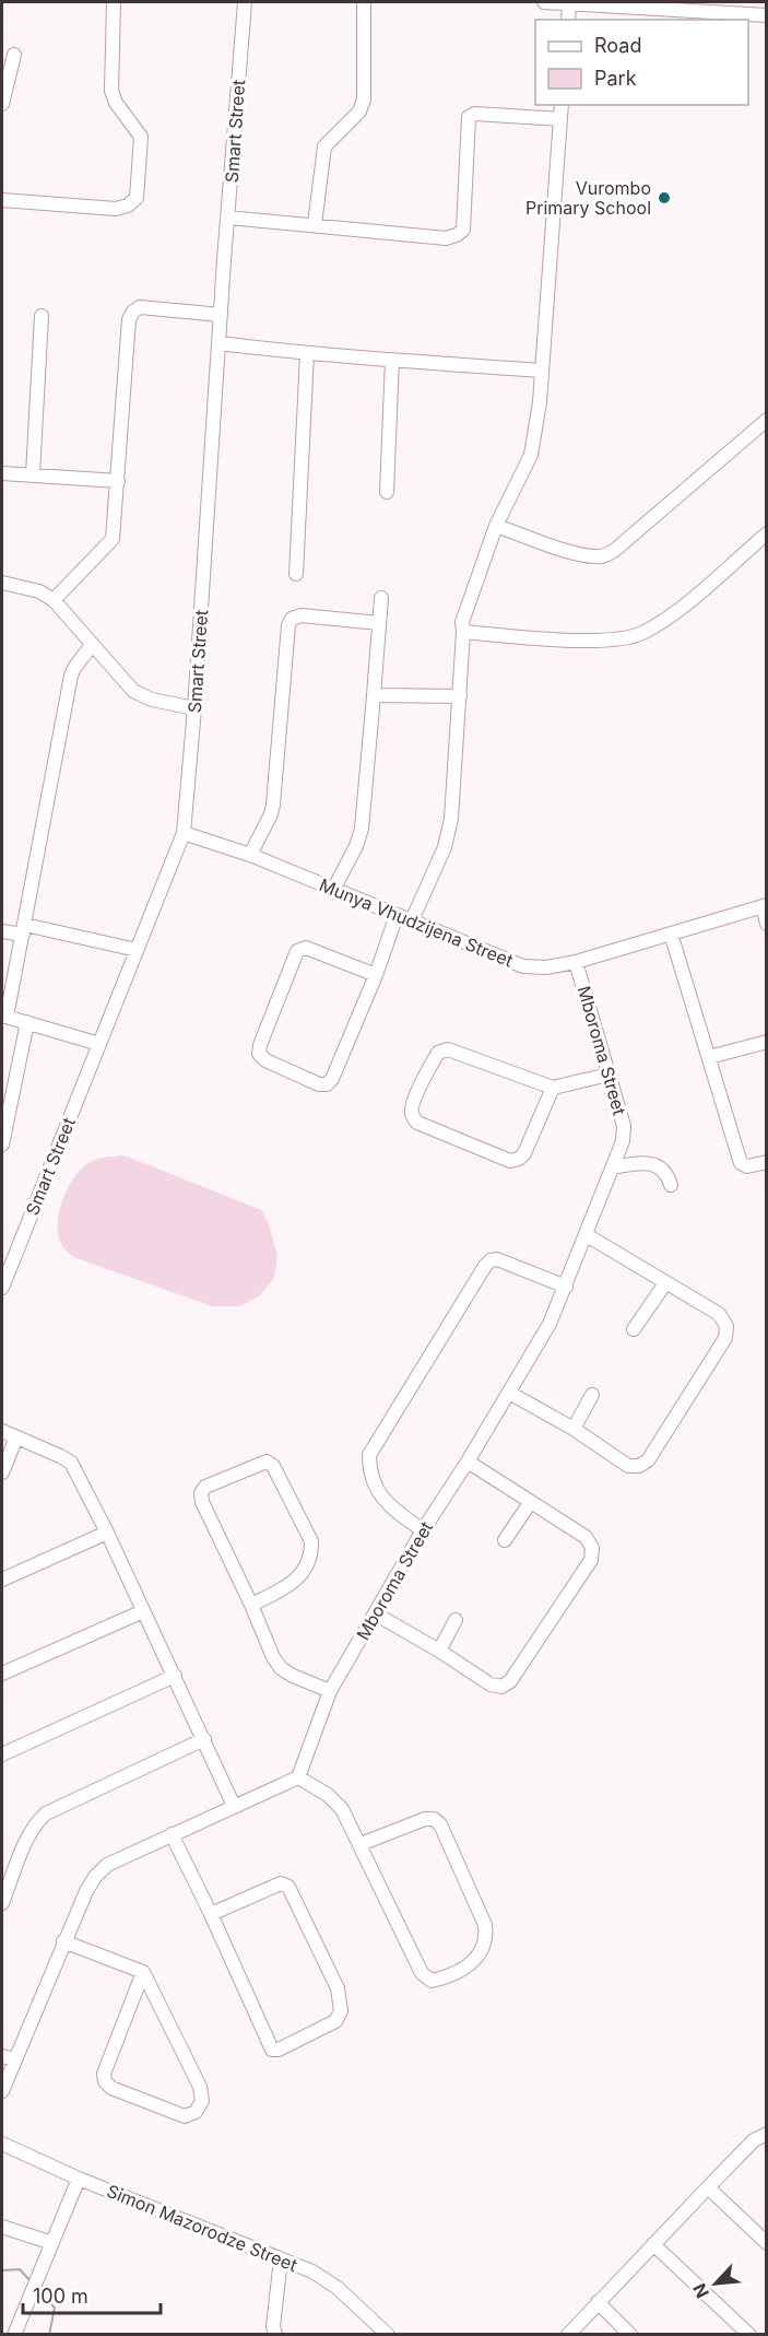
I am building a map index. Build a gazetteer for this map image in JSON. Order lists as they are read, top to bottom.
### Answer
{
  "streets": {
    "street": [
      "Smart Street",
      "Munya Vhudzijena Street",
      "Mboroma Street",
      "Simon Mazorodze Street"
    ]
  },
  "crossings": [
    ["Smart Street", "Munya Vhudzijena Street"],
    ["Munya Vhudzijena Street", "Mboroma Street"]
  ],
  "places": ["Vurombo Primary School"],
  "legend": ["Road", "Park"],
  "scale_bar": "100 m",
  "north": "bottom left"
}
